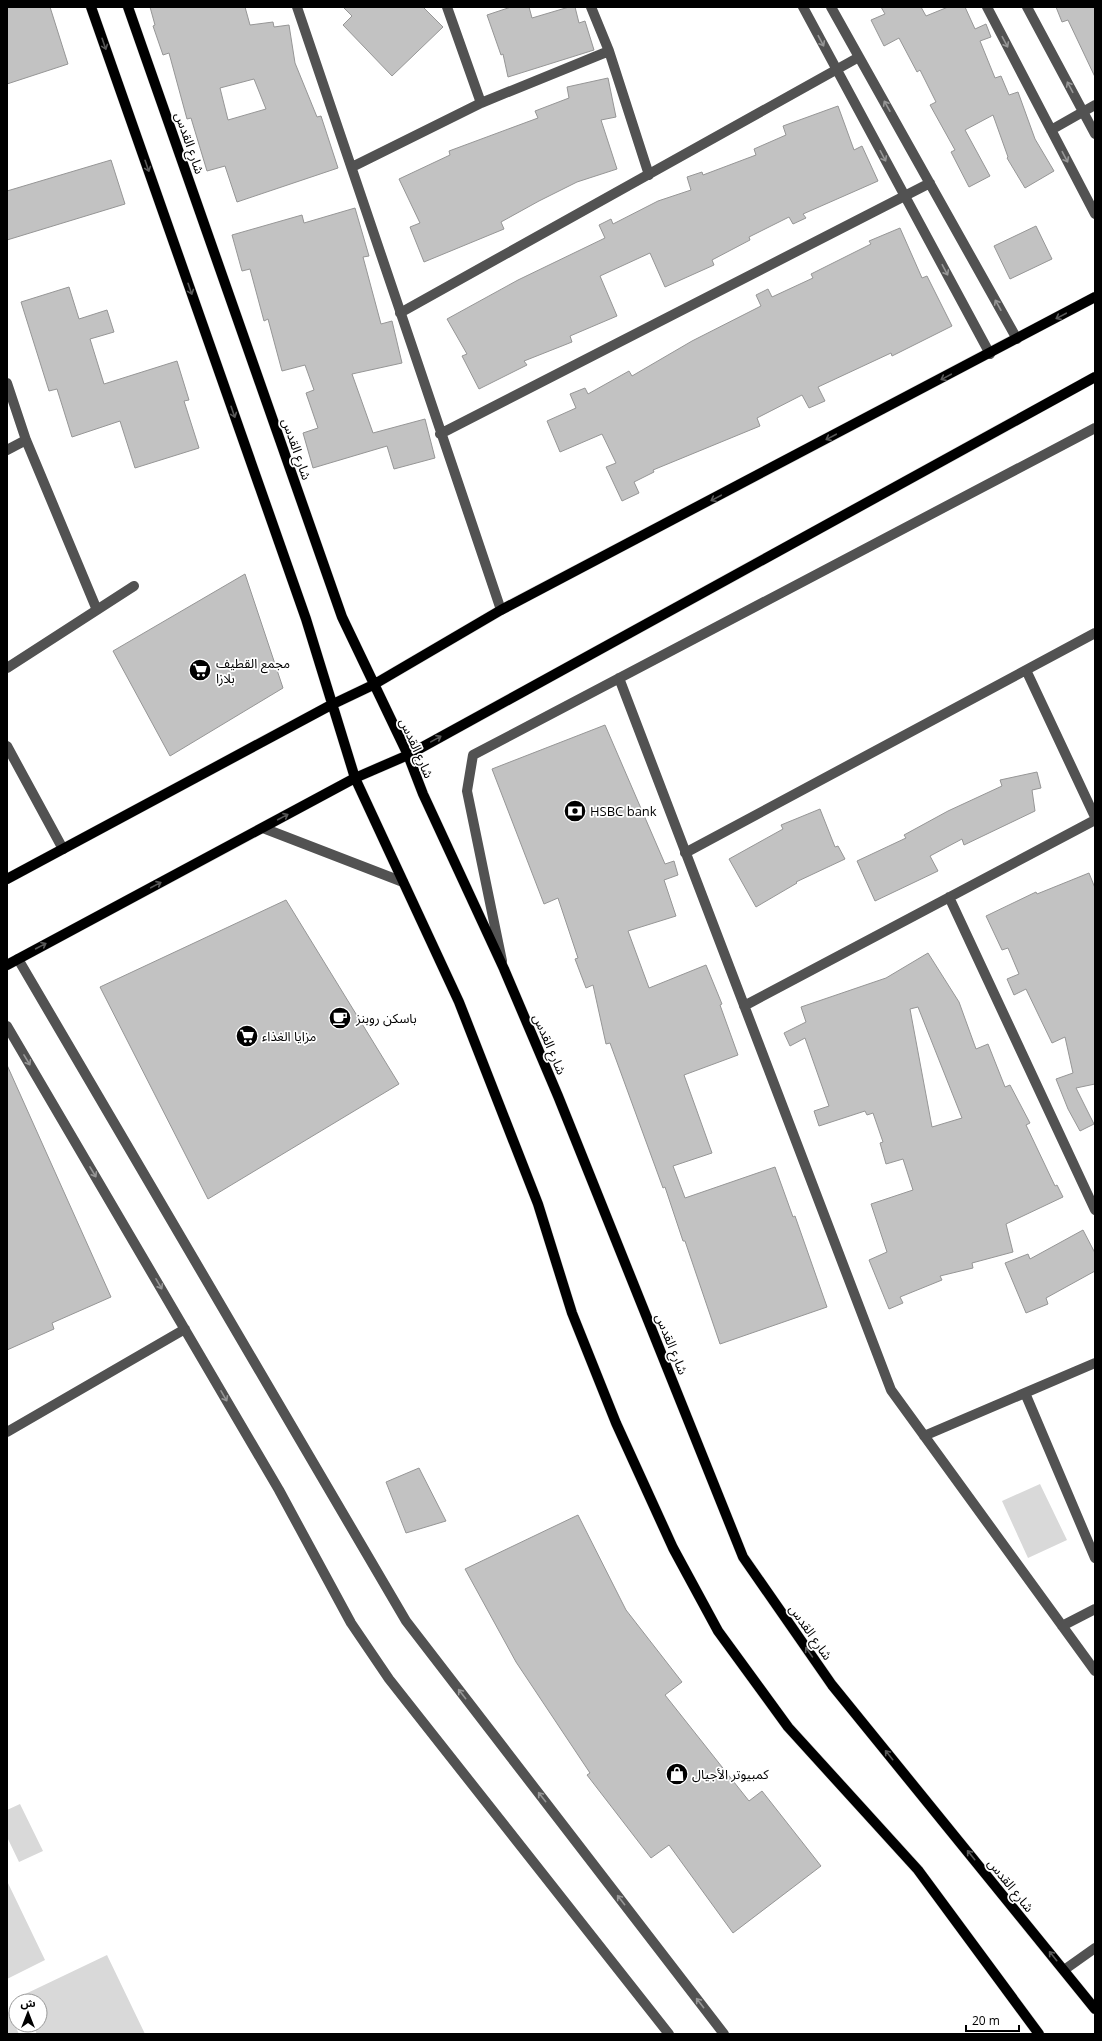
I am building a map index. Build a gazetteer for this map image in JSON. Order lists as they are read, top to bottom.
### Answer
{
  "streets": {
    "main road": ["شارع القدس"]
  },
  "places": {
    "supermarket": ["مجمع القطيف بلازا", "مزايا الغذاء"],
    "bank": ["HSBC bank"],
    "cafe": ["باسكن روبنز"],
    "shop": ["كمبيوتر الأجيال"]
  },
  "scale_bar": "20 m",
  "north": "top"
}
